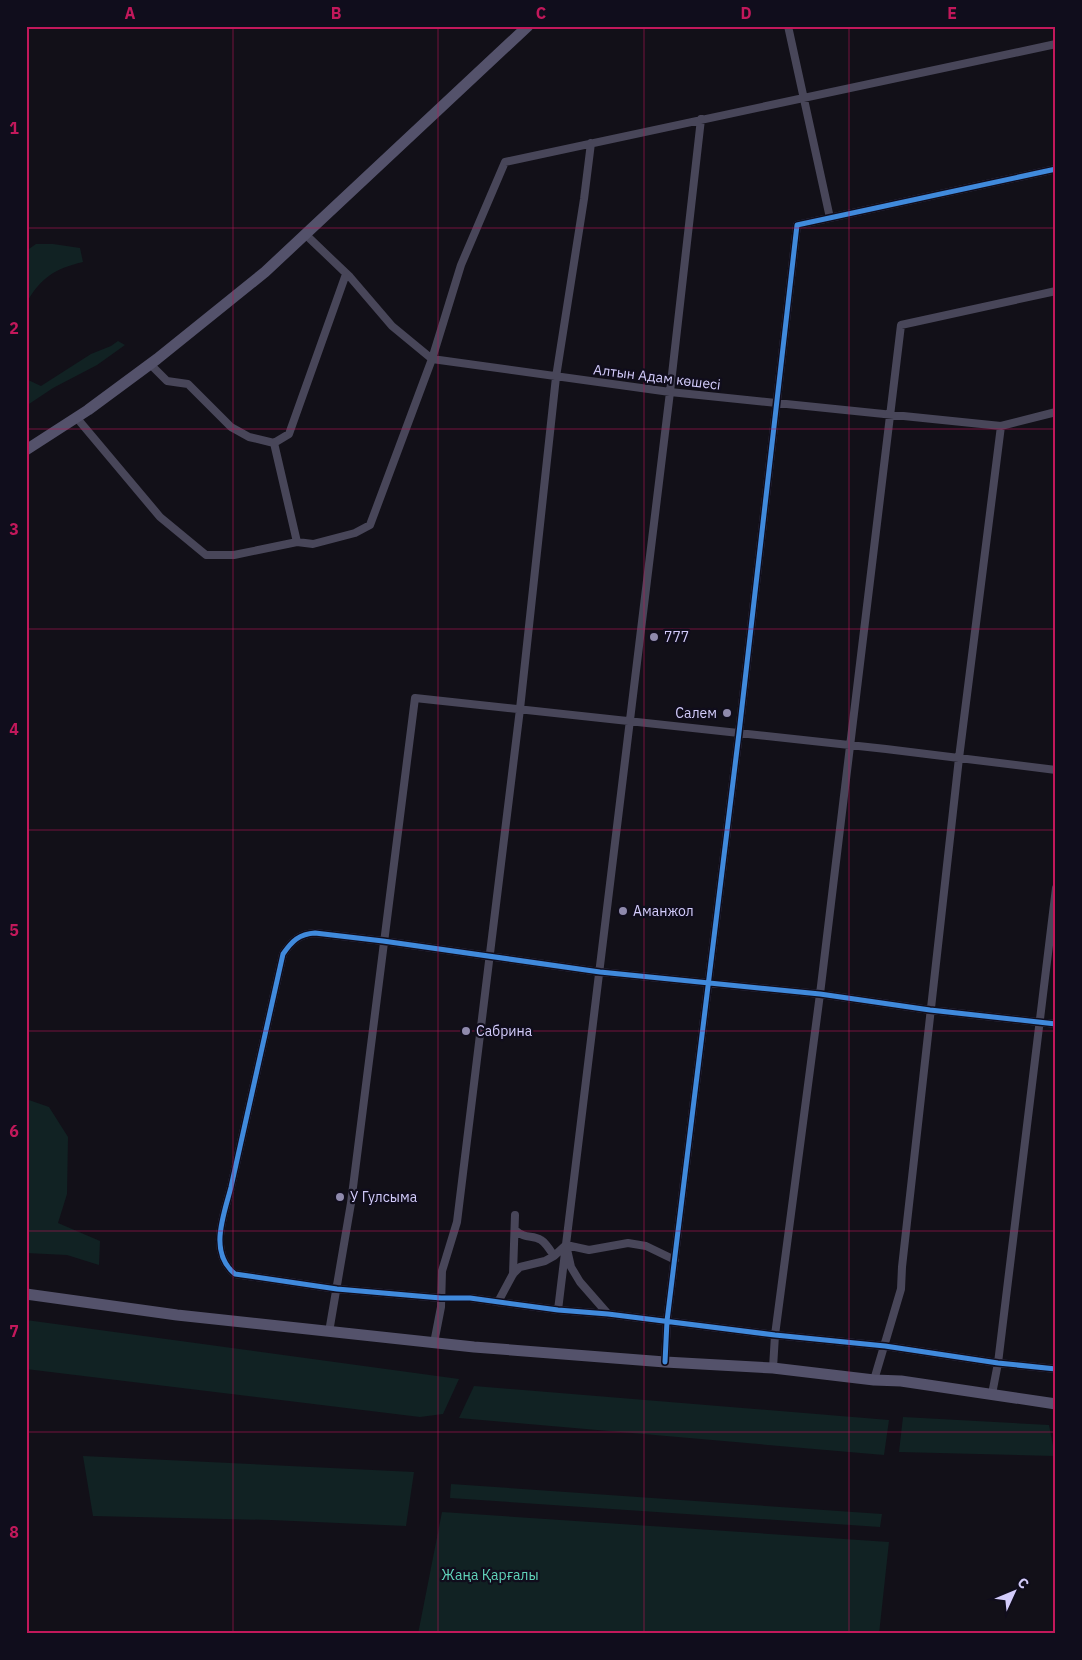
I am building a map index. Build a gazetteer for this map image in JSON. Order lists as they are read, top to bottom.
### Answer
{
  "streets": {
    "street": ["Алтын Адам көшесі"]
  },
  "parks": ["Жаңа Қарғалы"],
  "places": [
    "777",
    "Салем",
    "Аманжол",
    "Сабрина",
    "У Гулсыма"
  ],
  "north": "top right",
  "grid": {
    "columns": [
      "A",
      "B",
      "C",
      "D",
      "E"
    ],
    "rows": [
      "1",
      "2",
      "3",
      "4",
      "5",
      "6",
      "7",
      "8"
    ]
  }
}
